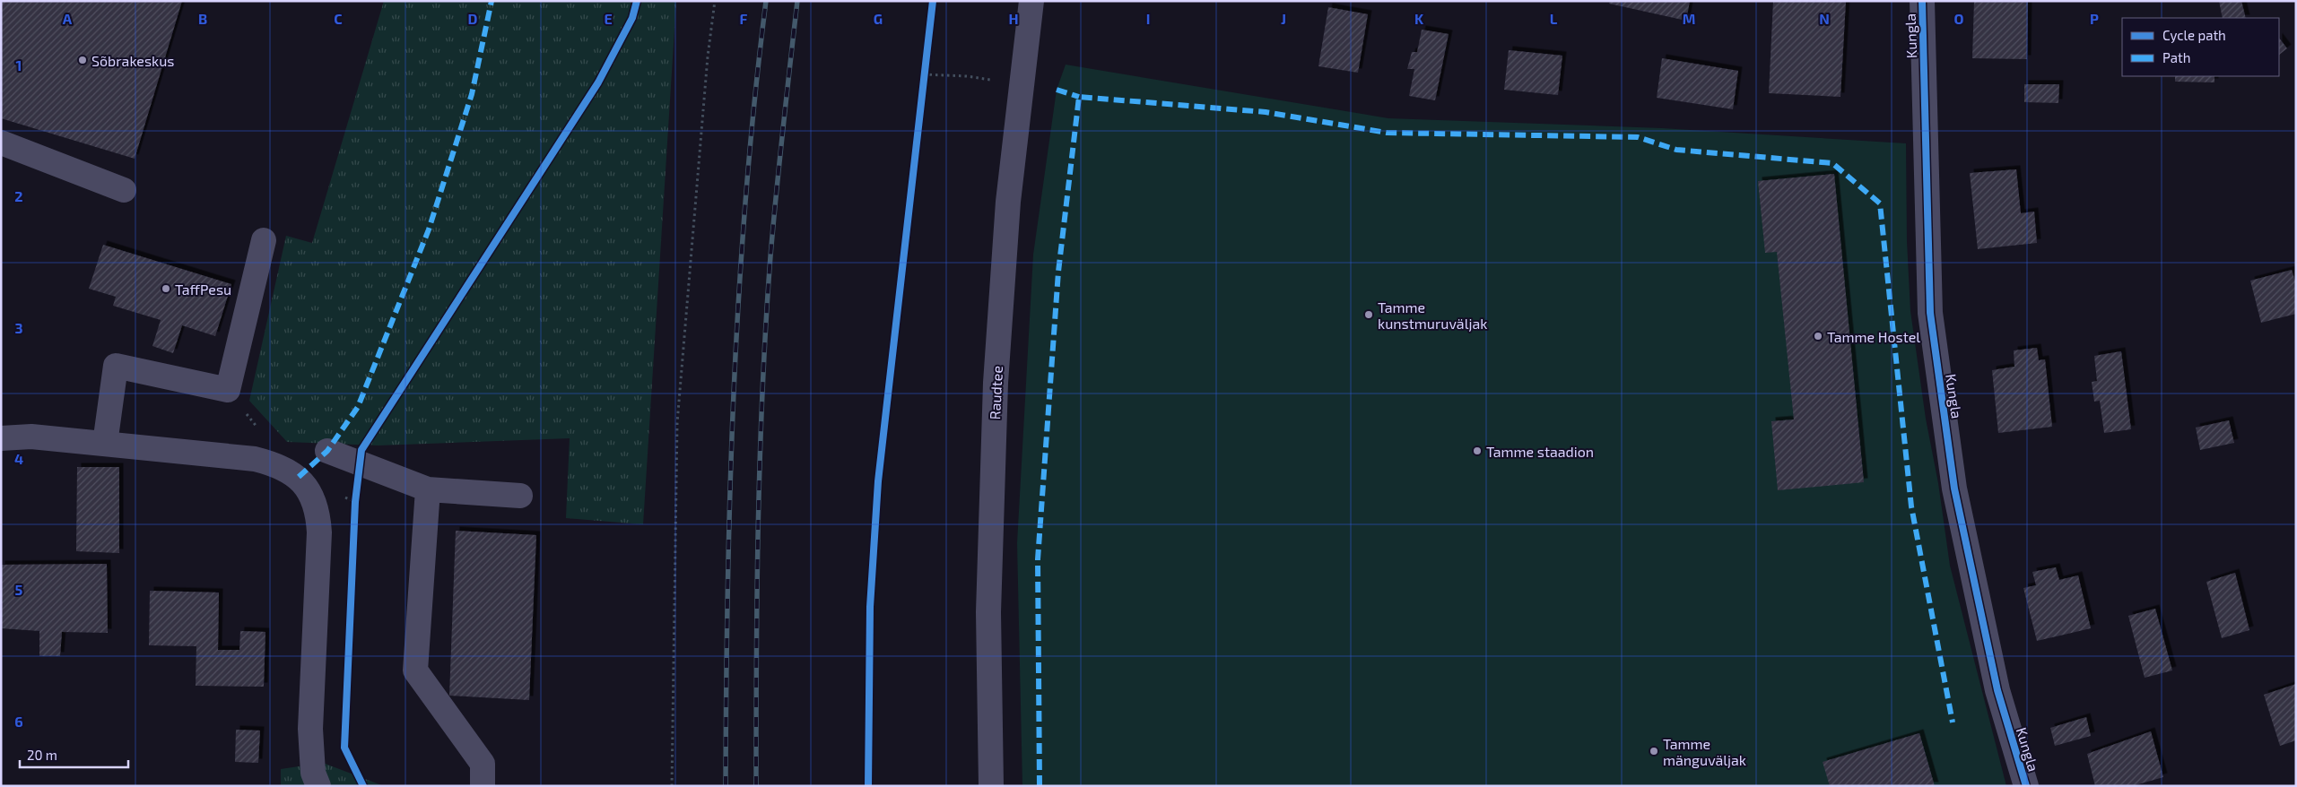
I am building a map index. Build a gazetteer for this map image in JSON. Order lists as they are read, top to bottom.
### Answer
{
  "streets": {
    "street": ["Kungla", "Raudtee"]
  },
  "places": [
    "Sõbrakeskus",
    "TaffPesu",
    "Tamme kunstmuruväljak",
    "Tamme Hostel",
    "Tamme staadion",
    "Tamme mänguväljak"
  ],
  "legend": ["Cycle path", "Path"],
  "scale_bar": "20 m",
  "grid": {
    "columns": [
      "A",
      "B",
      "C",
      "D",
      "E",
      "F",
      "G",
      "H",
      "I",
      "J",
      "K",
      "L",
      "M",
      "N",
      "O",
      "P"
    ],
    "rows": [
      "1",
      "2",
      "3",
      "4",
      "5",
      "6"
    ]
  }
}
